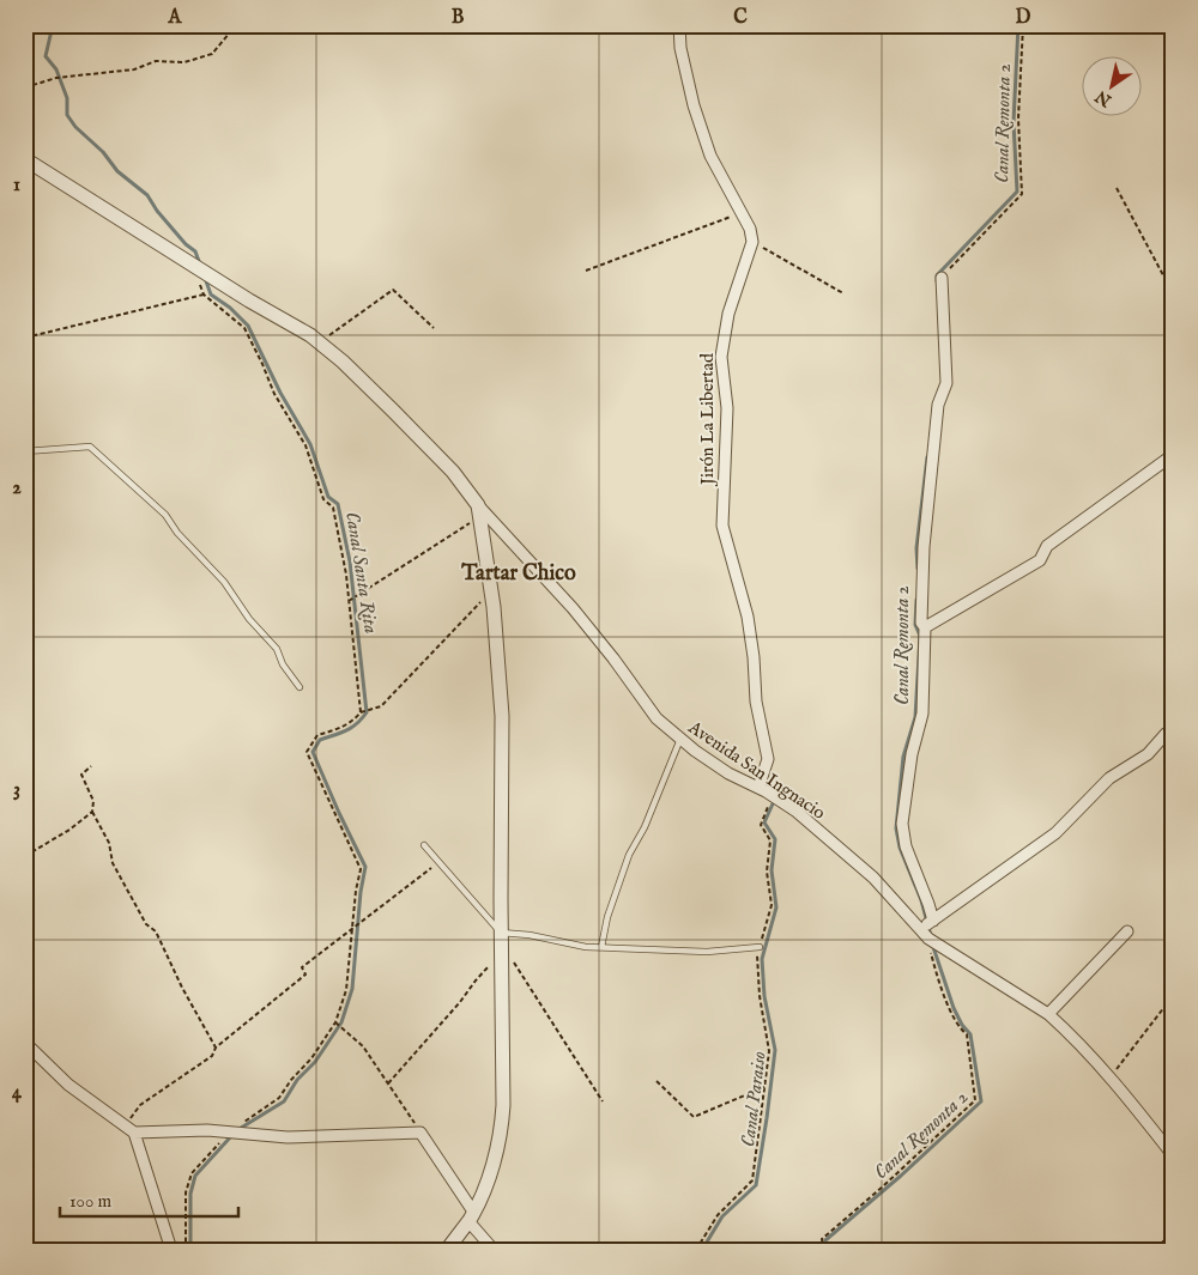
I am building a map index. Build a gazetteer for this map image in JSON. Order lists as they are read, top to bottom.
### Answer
{
  "streets": {
    "street": ["Jirón La Libertad", "Avenida San Ingnacio"]
  },
  "crossings": [
    ["Jirón La Libertad", "Avenida San Ingnacio"]
  ],
  "districts": ["Tartar Chico"],
  "water": ["Canal Remonta 2", "Canal Santa Rita", "Canal Paraiso"],
  "scale_bar": "100 m",
  "north": "bottom left",
  "grid": {
    "columns": [
      "A",
      "B",
      "C",
      "D"
    ],
    "rows": [
      "1",
      "2",
      "3",
      "4"
    ]
  }
}
